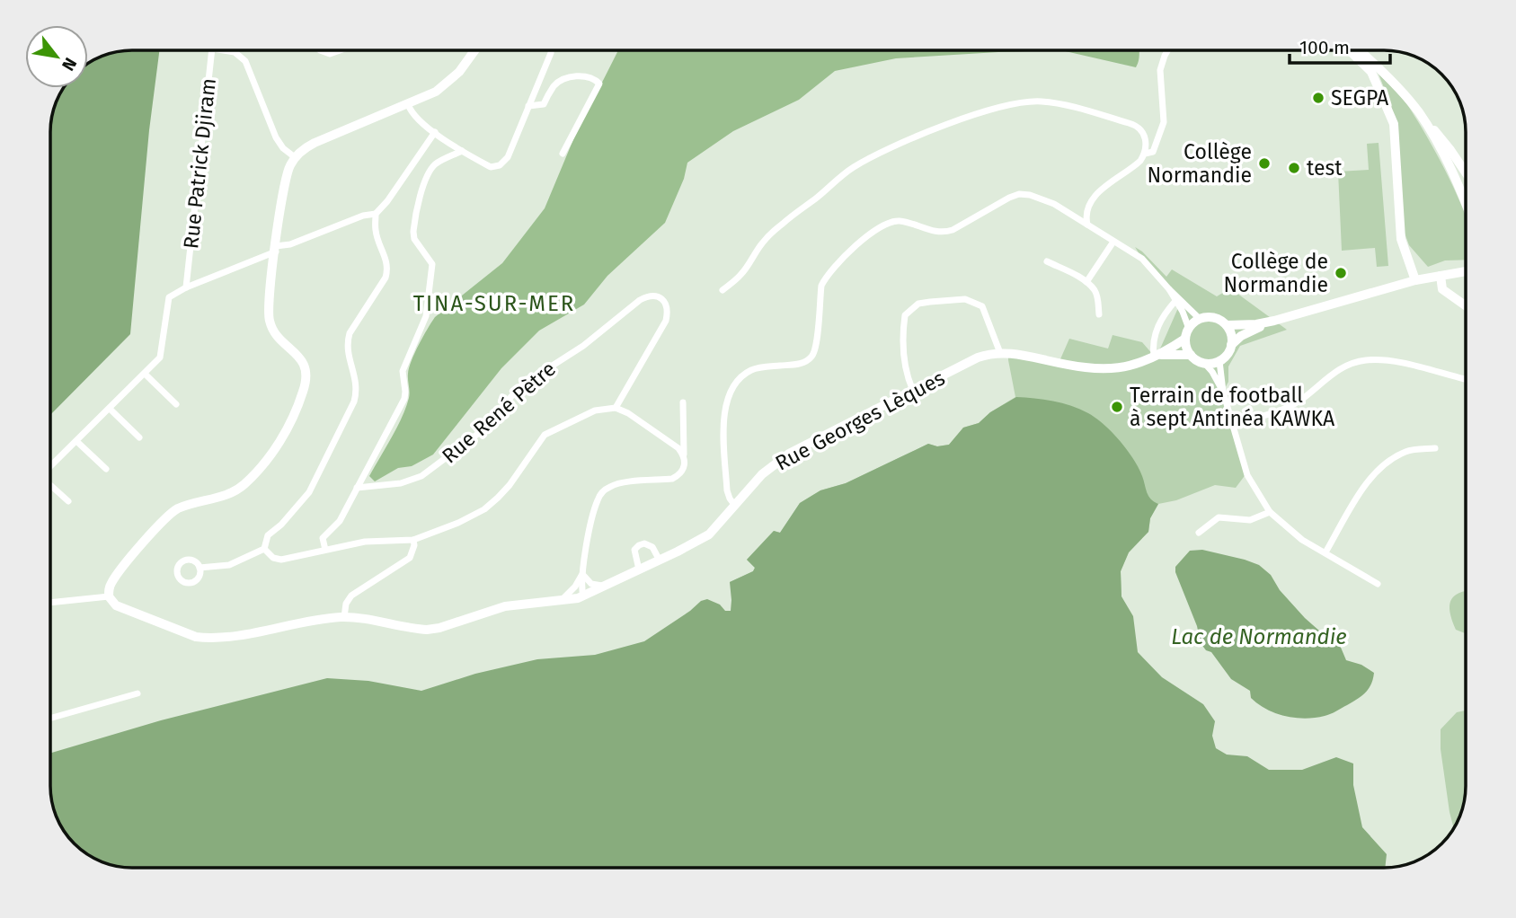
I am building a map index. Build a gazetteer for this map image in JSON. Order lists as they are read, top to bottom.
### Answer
{
  "streets": {
    "main road": ["Rue Georges Lèques"],
    "street": ["Rue Patrick Djiram", "Rue René Pètre"]
  },
  "districts": ["TINA-SUR-MER"],
  "water": ["Lac de Normandie"],
  "places": [
    "SEGPA",
    "Collège Normandie",
    "test",
    "Collège de Normandie",
    "Terrain de football à sept Antinéa KAWKA"
  ],
  "scale_bar": "100 m",
  "north": "bottom right"
}
